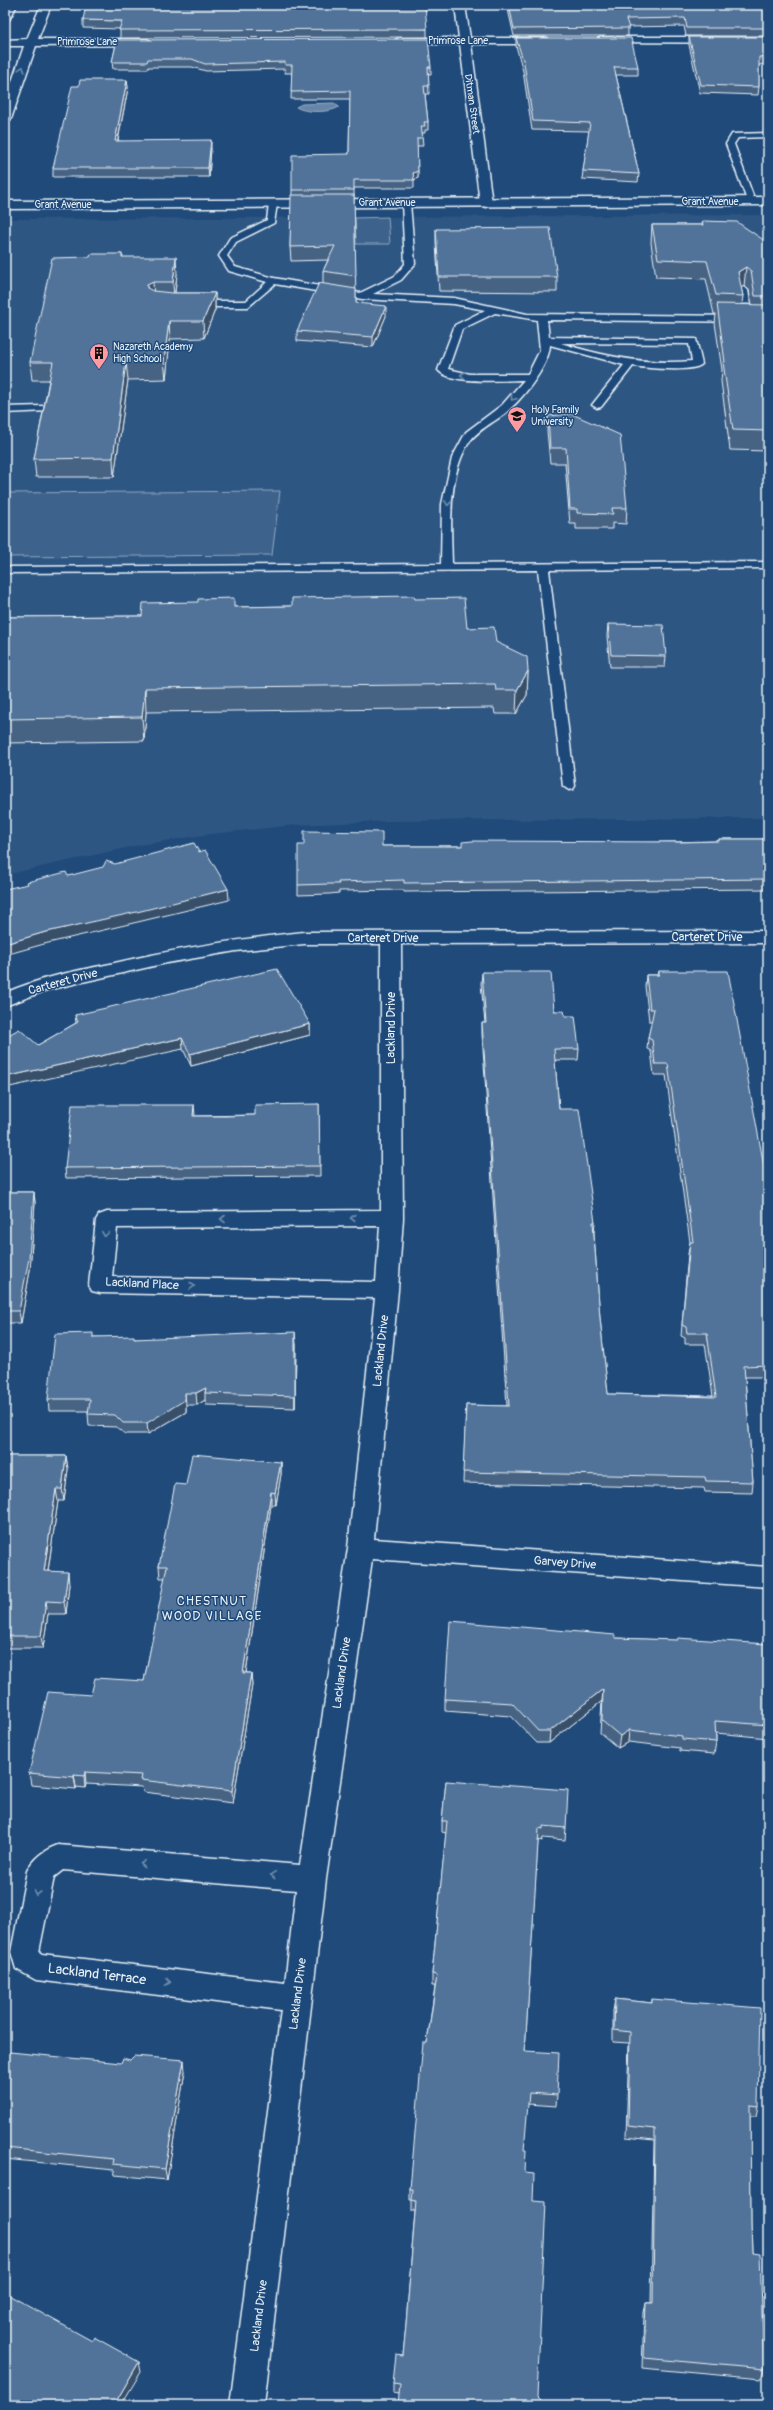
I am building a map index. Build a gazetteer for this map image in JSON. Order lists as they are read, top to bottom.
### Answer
{
  "streets": {
    "street": [
      "Primrose Lane",
      "Ditman Street",
      "Grant Avenue",
      "Carteret Drive",
      "Lackland Drive",
      "Lackland Place",
      "Garvey Drive",
      "Lackland Terrace"
    ]
  },
  "crossings": [
    ["Primrose Lane", "Ditman Street"],
    ["Ditman Street", "Grant Avenue"],
    ["Carteret Drive", "Lackland Drive"],
    ["Lackland Drive", "Lackland Place"],
    ["Lackland Drive", "Garvey Drive"],
    ["Lackland Drive", "Lackland Terrace"]
  ],
  "districts": ["CHESTNUT WOOD VILLAGE"],
  "places": {
    "building": ["Nazareth Academy High School"],
    "school or university": ["Holy Family University"]
  }
}
